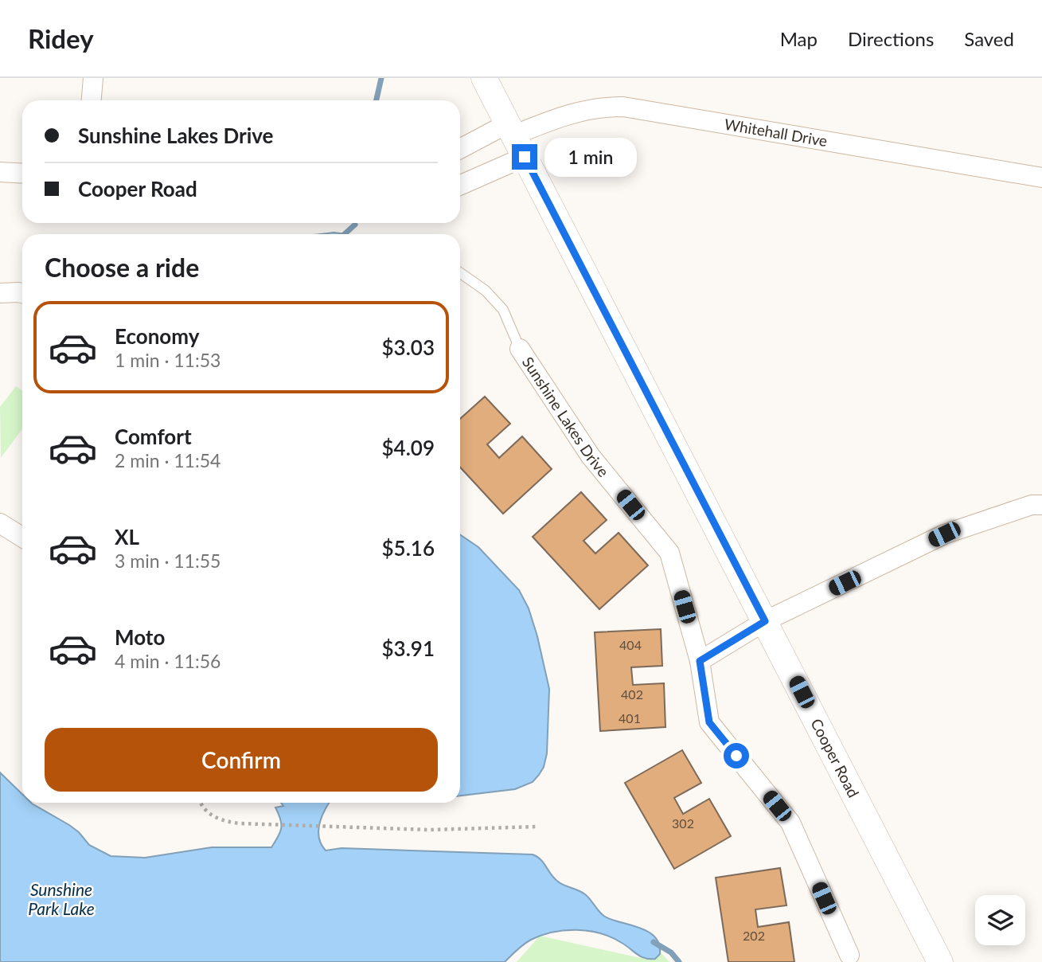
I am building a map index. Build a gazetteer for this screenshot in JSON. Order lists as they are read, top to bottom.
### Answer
{
  "streets": {
    "street": ["Whitehall Drive", "Sunshine Lakes Drive", "Cooper Road"]
  },
  "crossings": [
    ["Whitehall Drive", "Cooper Road"]
  ],
  "water": ["Sunshine Park Lake"],
  "house_numbers": [
    "404",
    "402",
    "401",
    "302",
    "202"
  ],
  "page": {
    "header": "Ridey",
    "nav": ["Map", "Directions", "Saved"],
    "banner": ["Sunshine Lakes Drive", "Cooper Road"],
    "bubble": "1 min",
    "heading": "Choose a ride",
    "list": [
      {
        "name": "Economy",
        "note": "1 min · 11:53",
        "value": "$3.03"
      },
      {
        "name": "Comfort",
        "note": "2 min · 11:54",
        "value": "$4.09"
      },
      {
        "name": "XL",
        "note": "3 min · 11:55",
        "value": "$5.16"
      },
      {
        "name": "Moto",
        "note": "4 min · 11:56",
        "value": "$3.91"
      }
    ],
    "buttons": "Confirm"
  }
}
